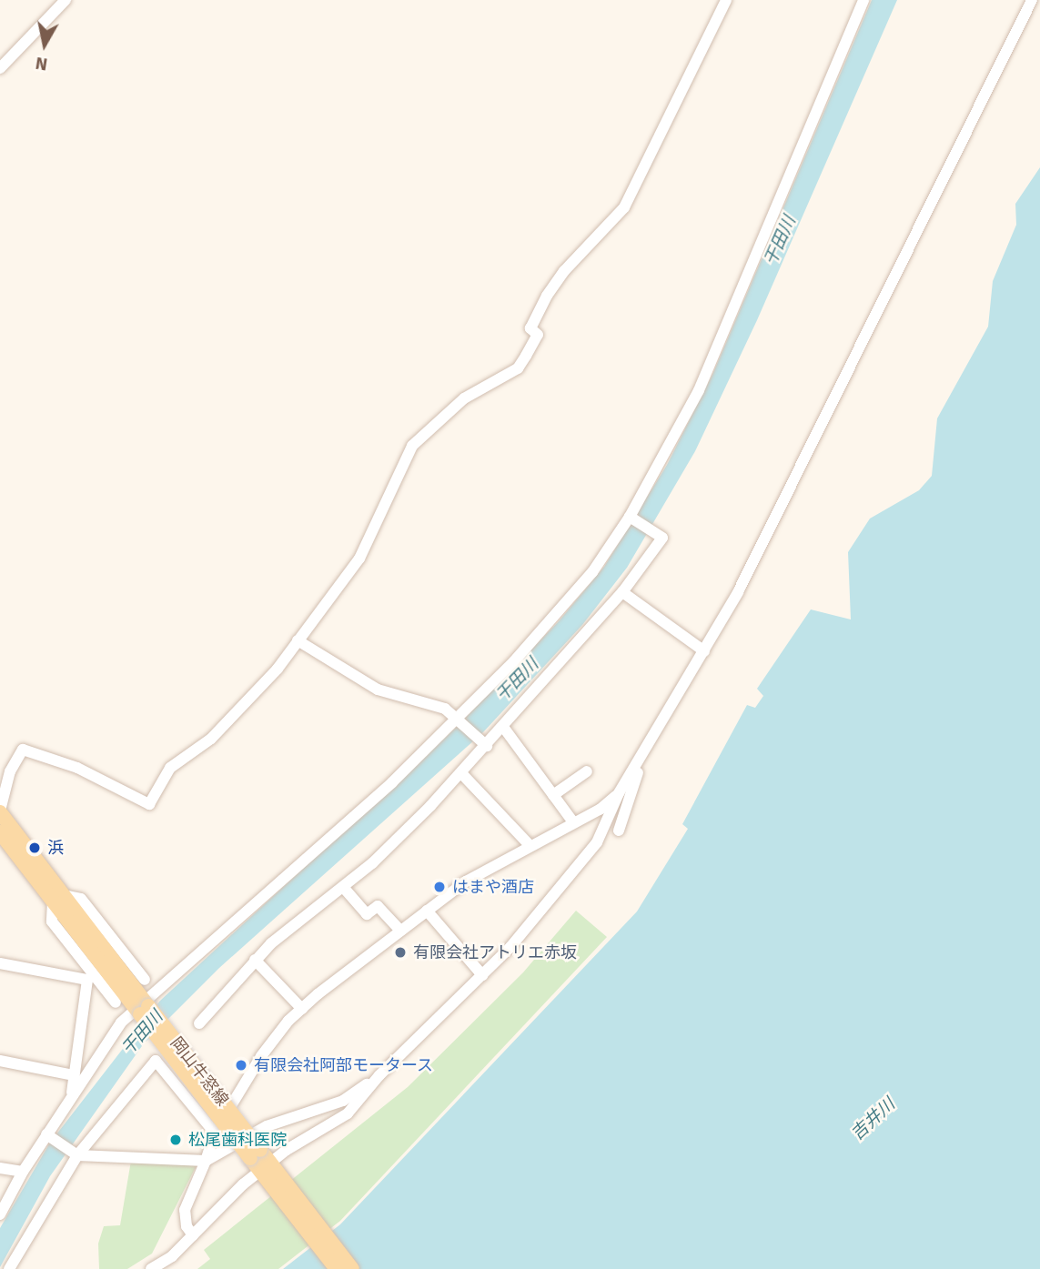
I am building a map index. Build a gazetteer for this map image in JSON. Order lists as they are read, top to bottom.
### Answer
{
  "streets": {
    "main road": ["岡山牛窓線"]
  },
  "water": ["干田川", "吉井川"],
  "places": [
    "浜",
    "はまや酒店",
    "有限会社アトリエ赤坂",
    "有限会社阿部モータース",
    "松尾歯科医院"
  ],
  "north": "bottom"
}
